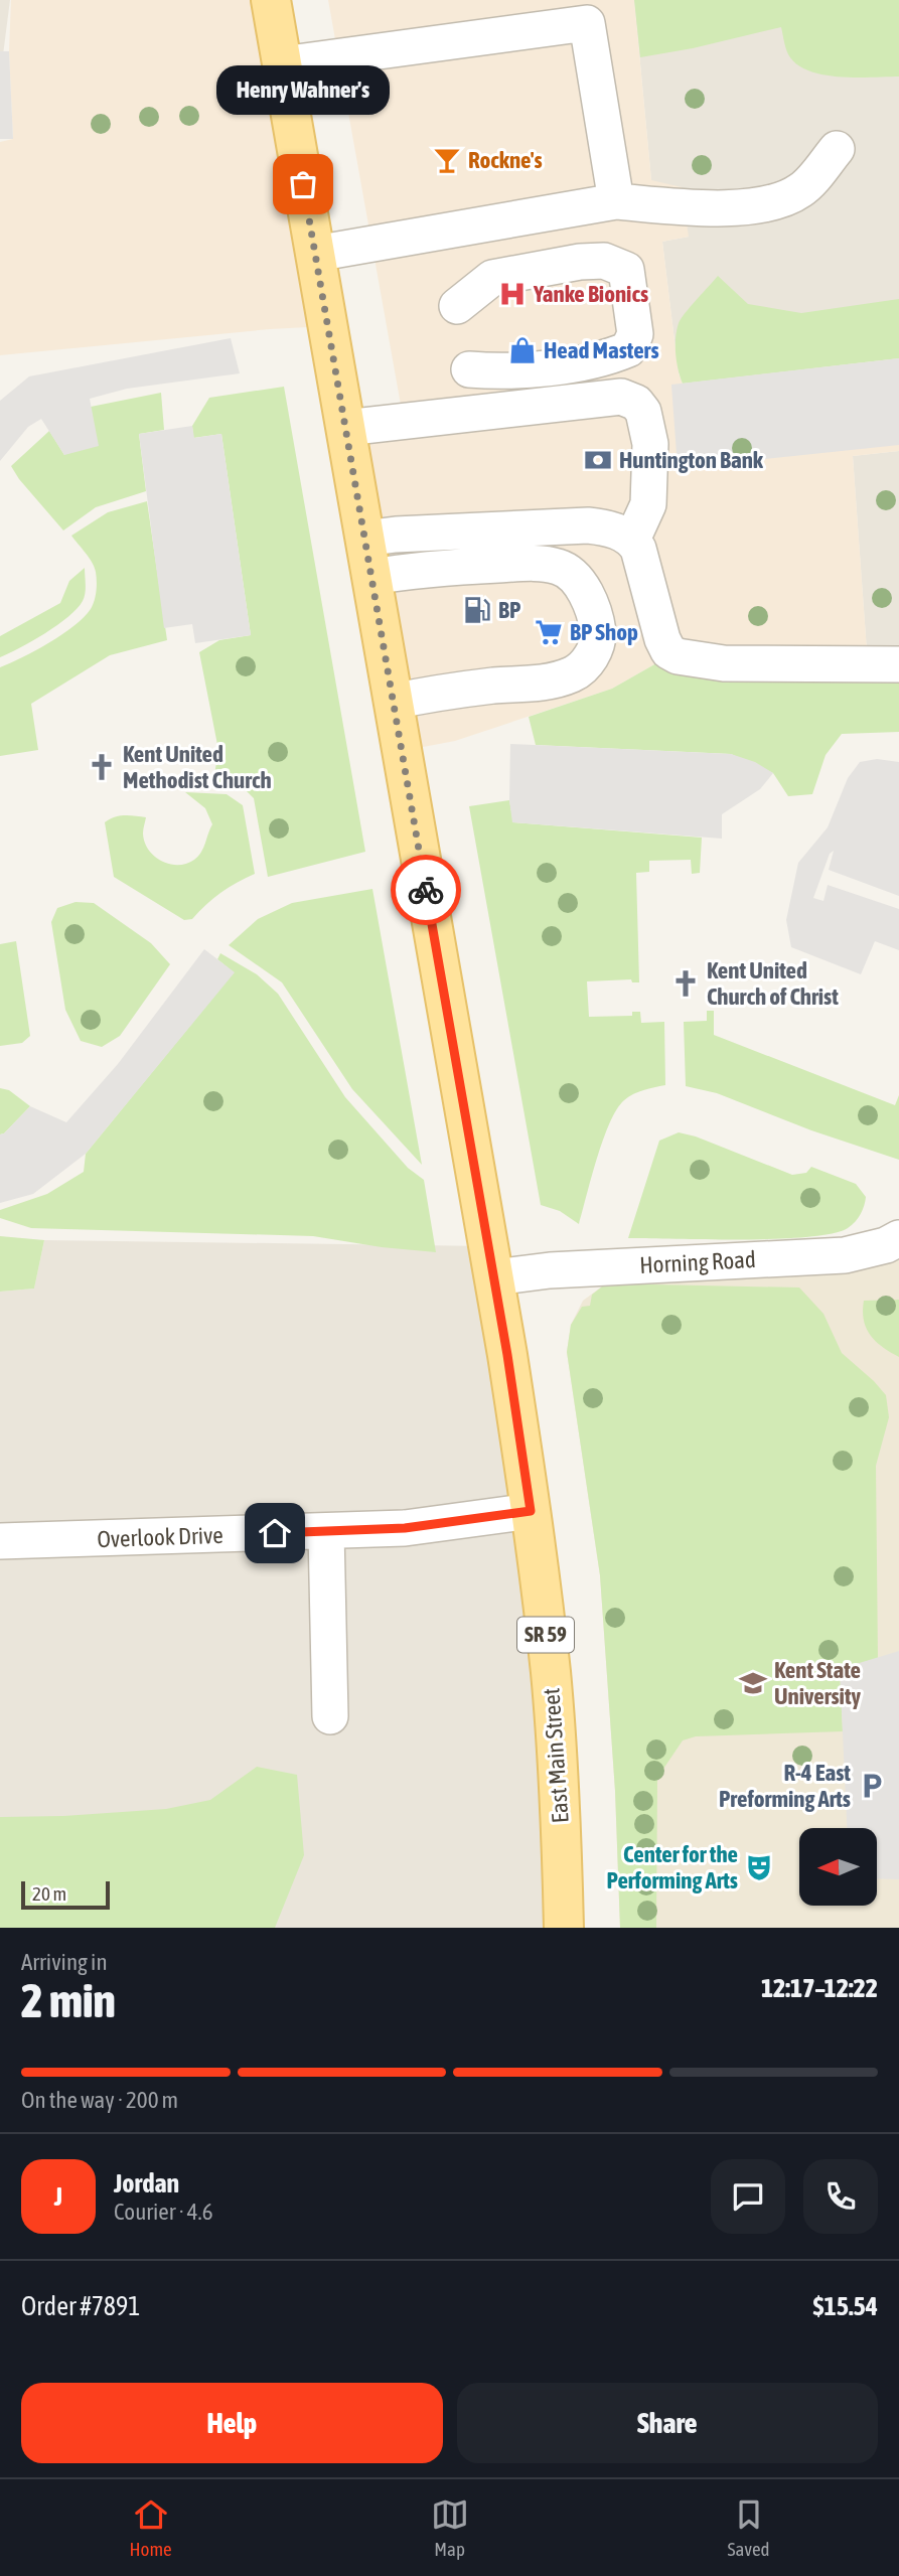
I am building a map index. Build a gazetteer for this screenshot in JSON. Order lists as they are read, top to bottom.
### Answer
{
  "streets": {
    "main road": ["SR 59", "East Main Street"],
    "street": ["Horning Road", "Overlook Drive"]
  },
  "crossings": [
    ["Horning Road", "East Main Street"],
    ["Overlook Drive", "East Main Street"]
  ],
  "places": {
    "bar": ["Rockne's"],
    "other": ["Henry Wahner's"],
    "hospital": ["Yanke Bionics"],
    "shop": ["Head Masters"],
    "bank": ["Huntington Bank"],
    "fuel station": ["BP"],
    "supermarket": ["BP Shop"],
    "church": ["Kent United Methodist Church", "Kent United Church of Christ"],
    "school or university": ["Kent State University"],
    "parking": ["R-4 East Preforming Arts"],
    "theatre": ["Center for the Performing Arts"]
  },
  "scale_bar": "20 m",
  "north": "left",
  "page": {
    "bubble": "Henry Wahner's",
    "scale": "20 m",
    "heading": ["2 min", "Arriving in", "12:17–12:22"],
    "panel": [
      "Jordan",
      "Courier · 4.6",
      "Order #7891",
      "$15.54"
    ],
    "bar": "On the way · 200 m",
    "round": "J",
    "buttons": ["Help", "Share"],
    "tabs": ["Home", "Map", "Saved"]
  }
}
